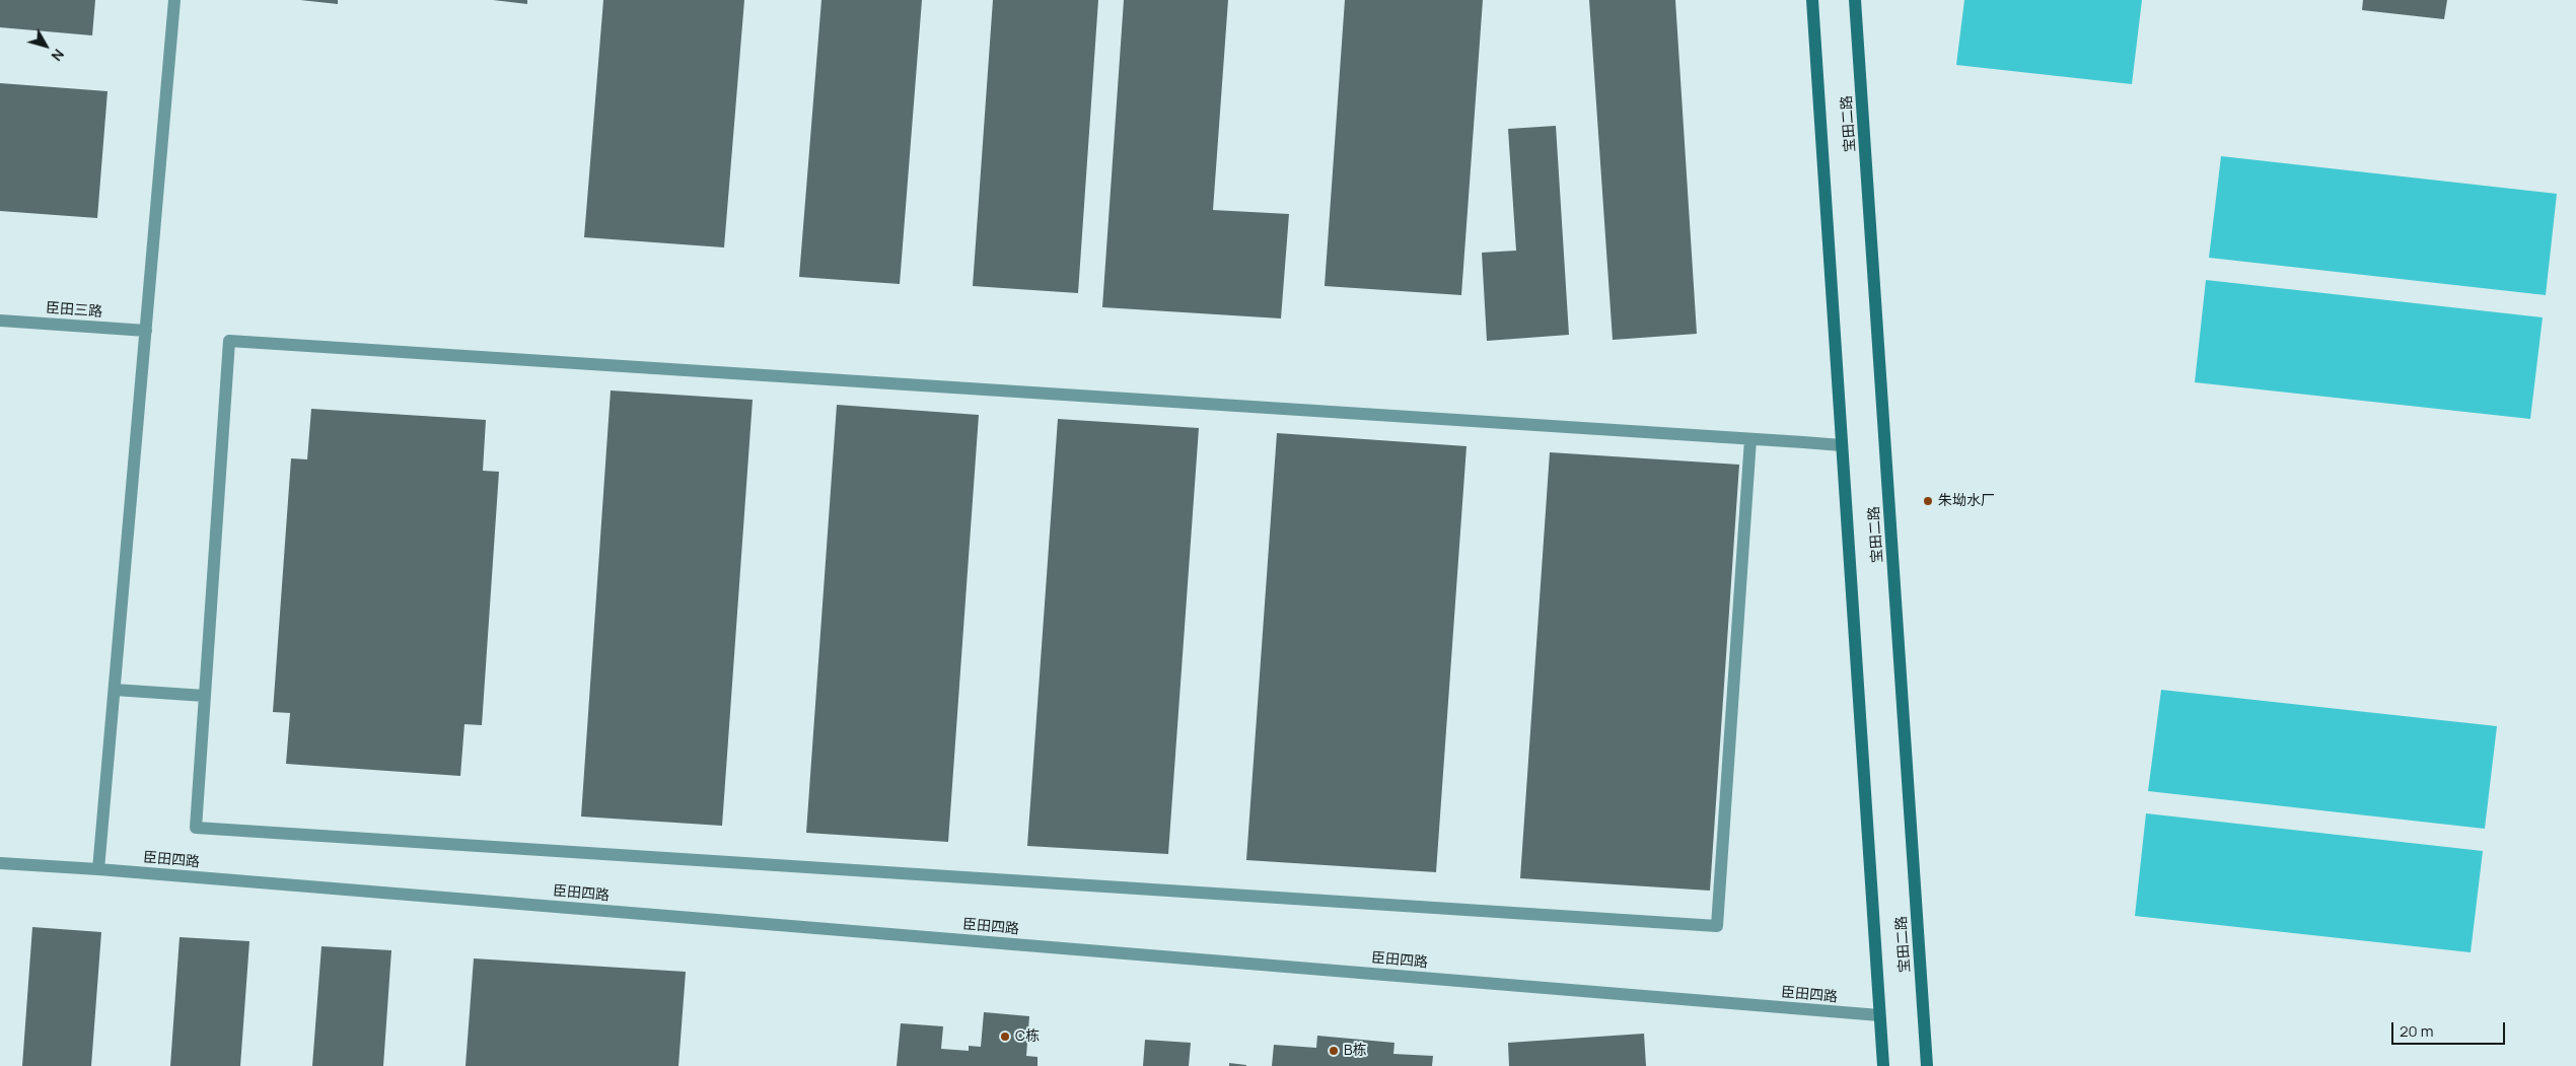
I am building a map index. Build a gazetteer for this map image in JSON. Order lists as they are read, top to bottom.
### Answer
{
  "streets": {
    "street": ["宝田二路", "臣田三路", "臣田四路"]
  },
  "crossings": [
    ["宝田二路", "臣田四路"]
  ],
  "places": ["朱坳水厂", "C栋", "B栋"],
  "scale_bar": "20 m",
  "north": "bottom right"
}
